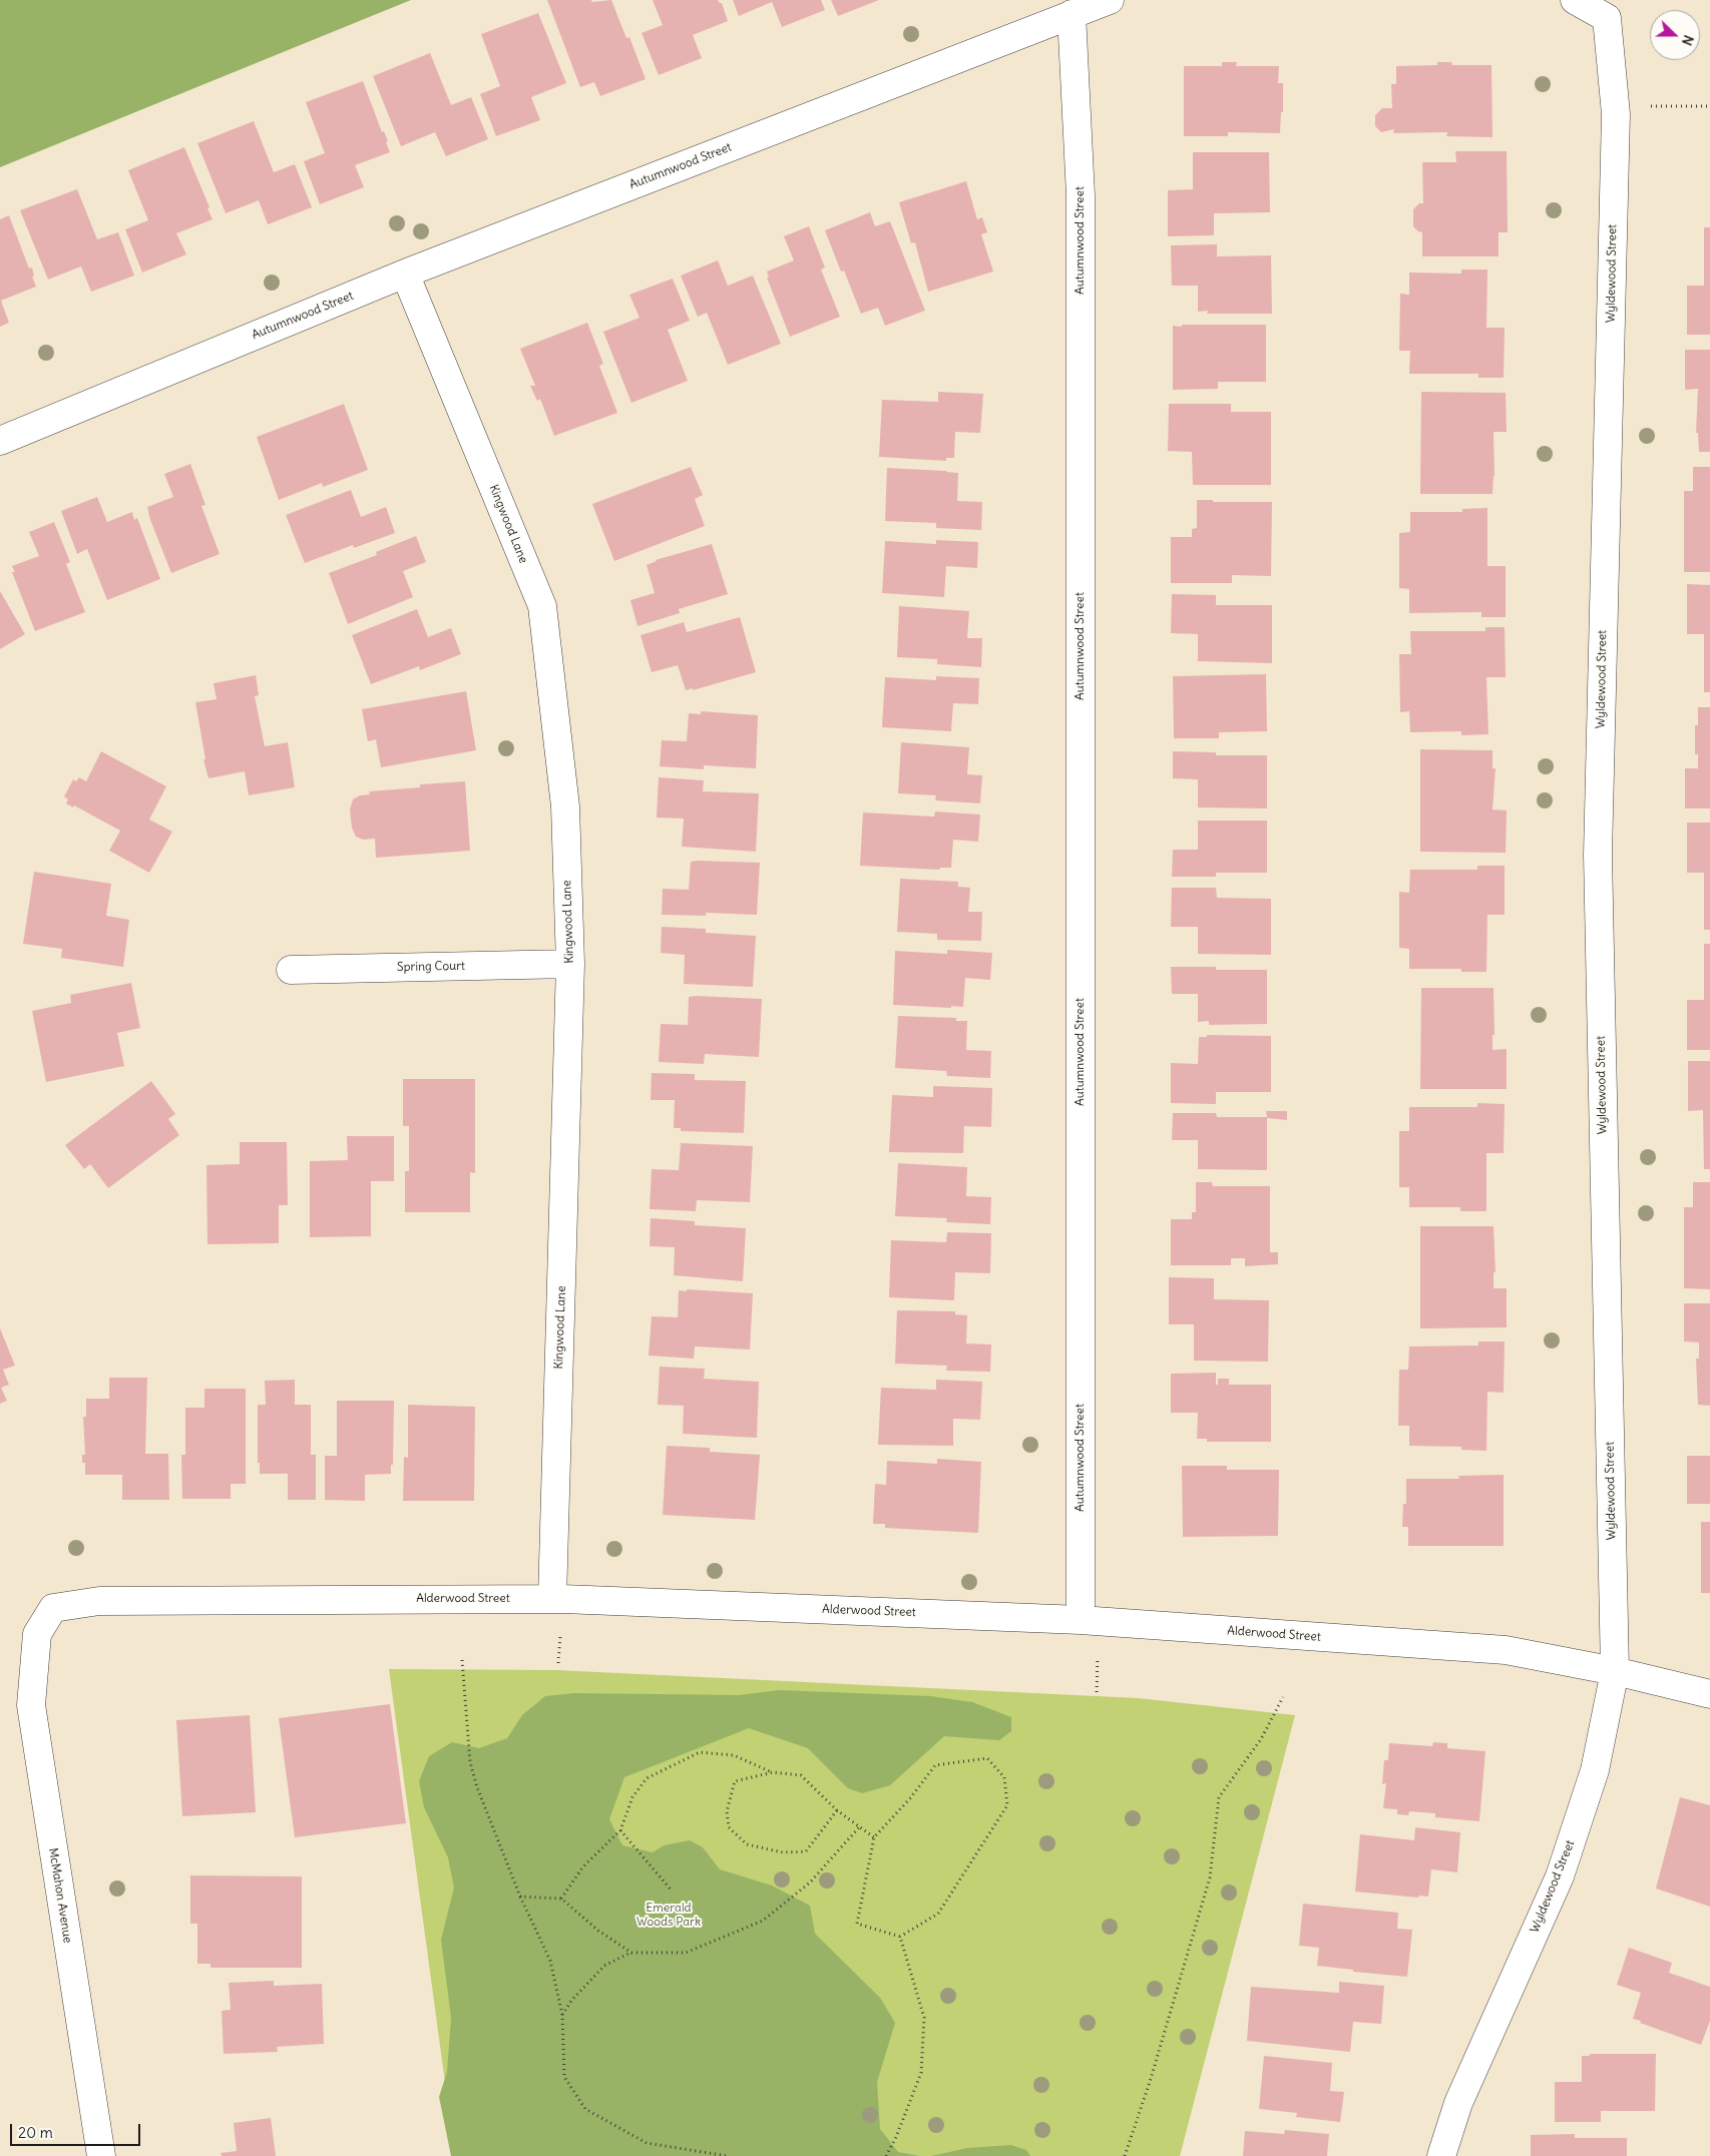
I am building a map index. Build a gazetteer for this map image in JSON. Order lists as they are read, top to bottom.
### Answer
{
  "streets": {
    "street": [
      "Autumnwood Street",
      "Wyldewood Street",
      "Kingwood Lane",
      "Spring Court",
      "Alderwood Street",
      "McMahon Avenue"
    ]
  },
  "crossings": [
    ["Autumnwood Street", "Kingwood Lane"],
    ["Autumnwood Street", "Alderwood Street"],
    ["Wyldewood Street", "Alderwood Street"],
    ["Kingwood Lane", "Spring Court"],
    ["Kingwood Lane", "Alderwood Street"],
    ["Alderwood Street", "McMahon Avenue"]
  ],
  "parks": ["Emerald Woods Park"],
  "scale_bar": "20 m",
  "north": "right"
}
